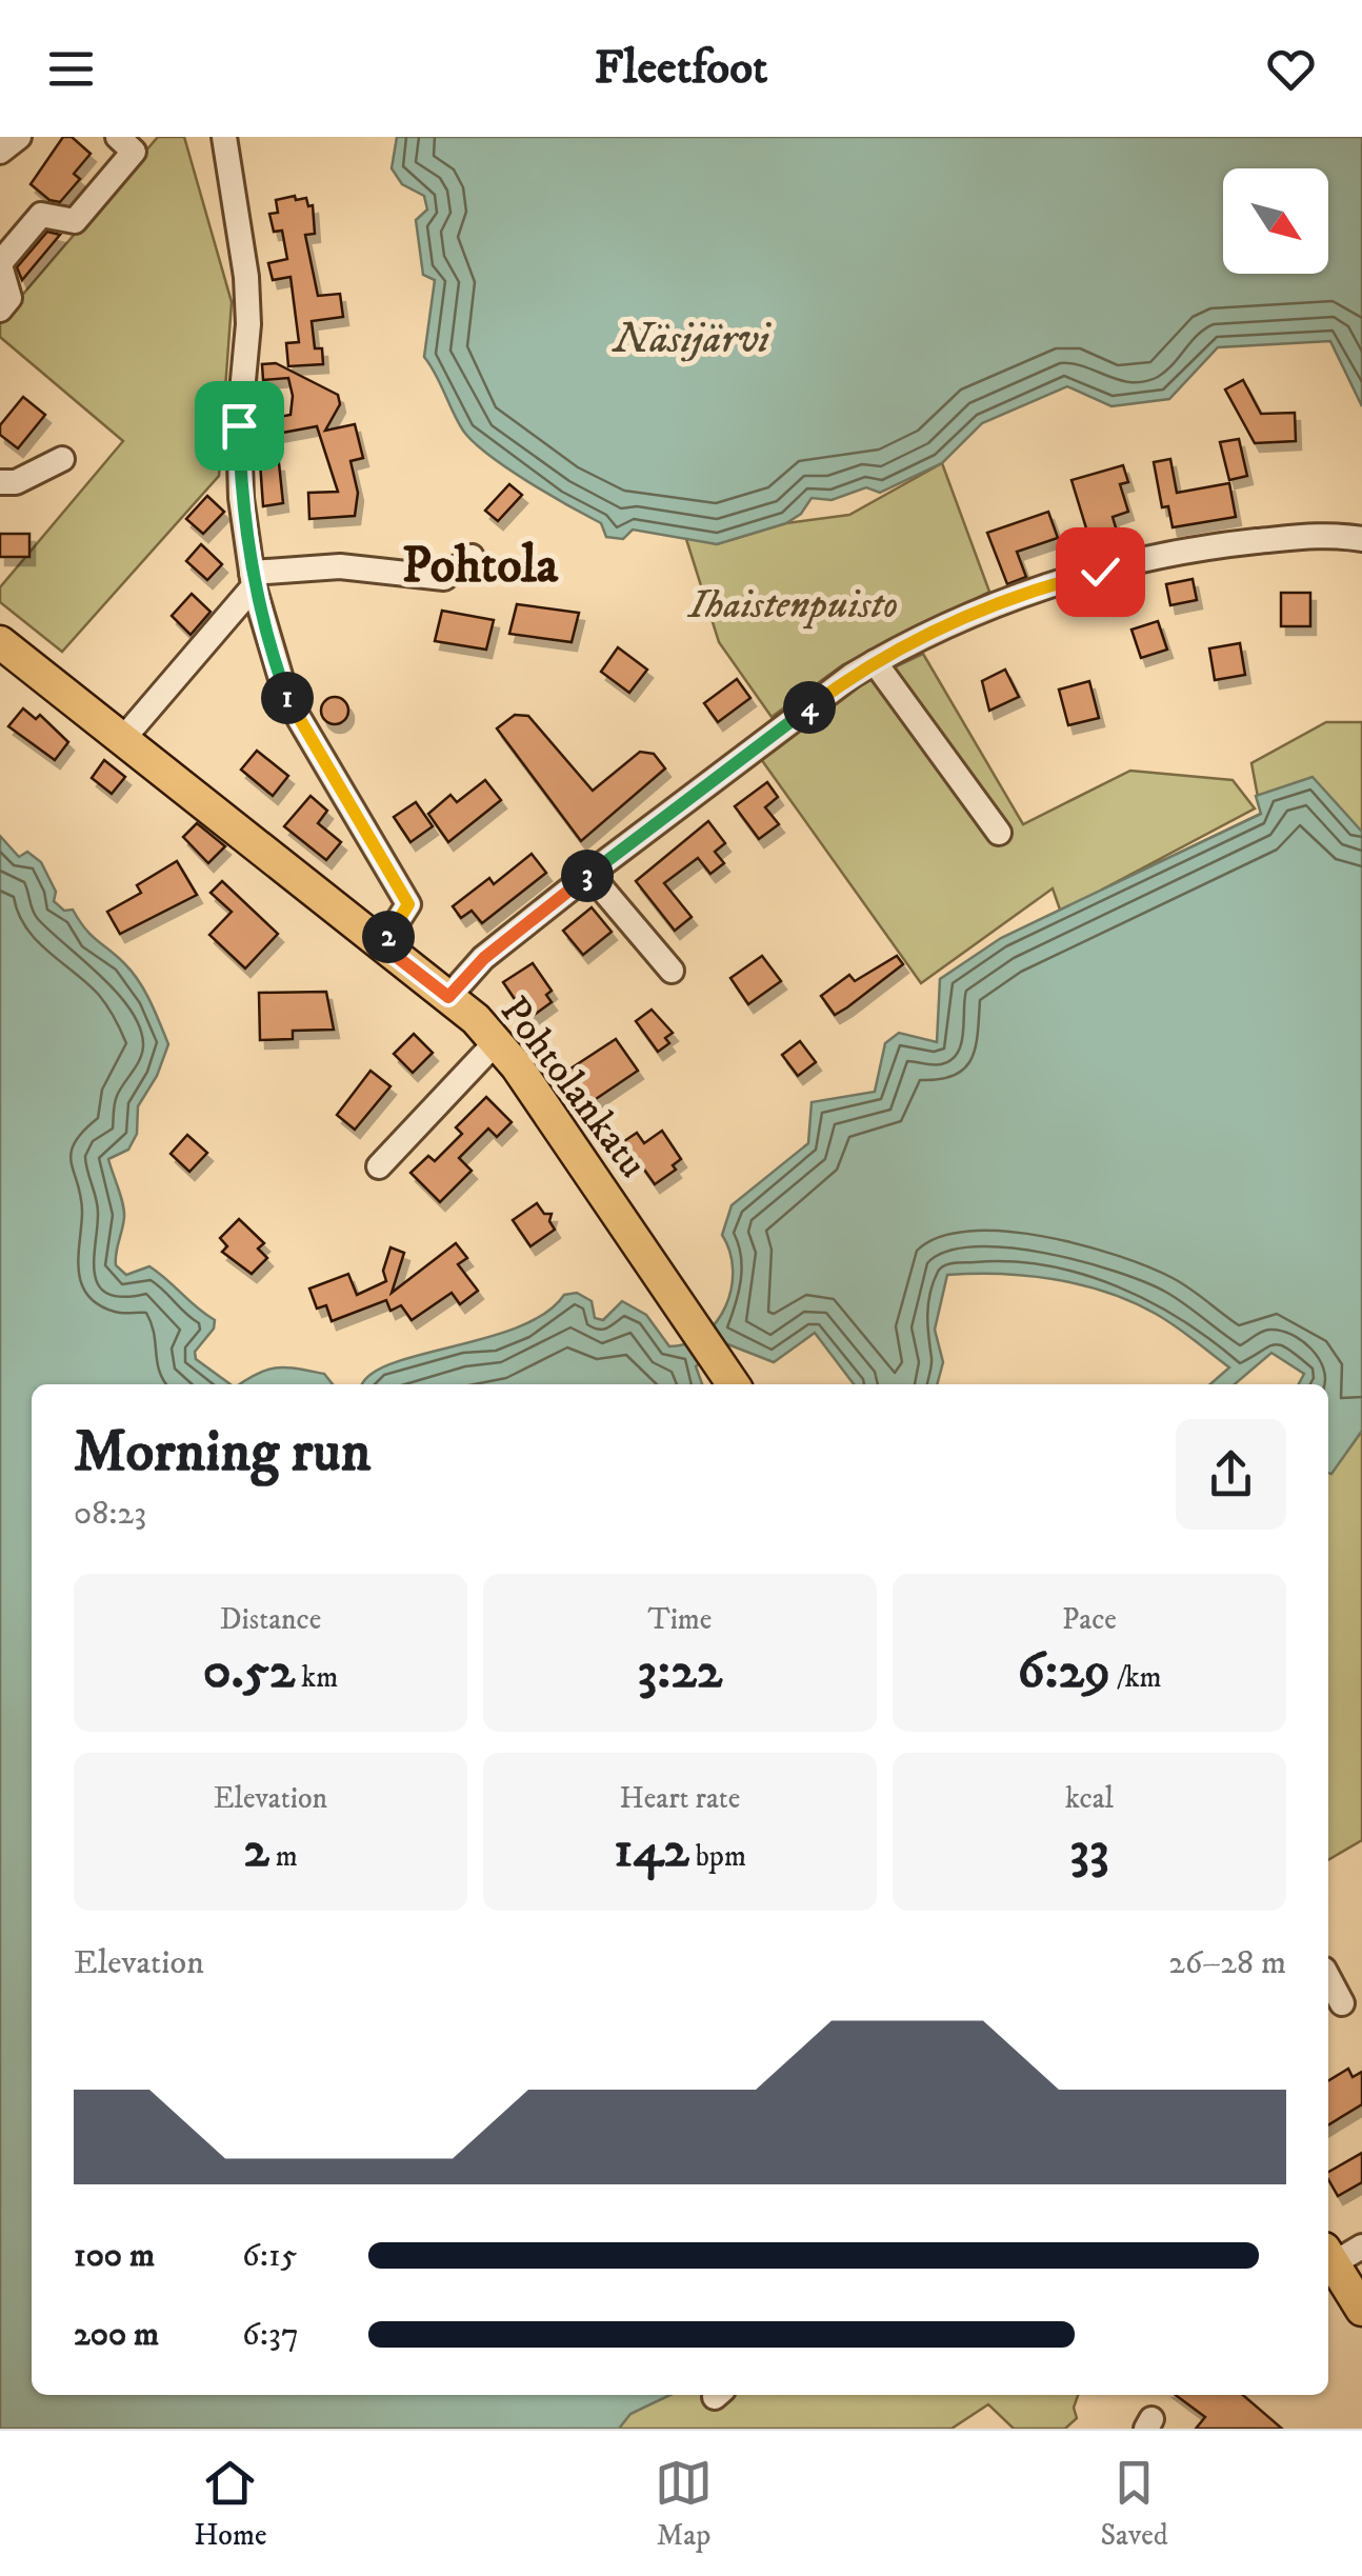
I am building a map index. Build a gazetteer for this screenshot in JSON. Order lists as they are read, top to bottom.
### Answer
{
  "streets": {
    "main road": ["Pohtolankatu"]
  },
  "districts": ["Pohtola"],
  "water": ["Näsijärvi"],
  "parks": ["Ihaistenpuisto"],
  "north": "bottom right",
  "page": {
    "header": "Fleetfoot",
    "pins": [
      "1",
      "4",
      "3",
      "2"
    ],
    "heading": ["Morning run", "08:23"],
    "stats": [
      ["Distance", "0.52 km"],
      ["Time", "3:22"],
      ["Pace", "6:29 /km"],
      ["Elevation", "2 m"],
      ["Heart rate", "142 bpm"],
      ["kcal", "33"]
    ],
    "chart": ["Elevation", "26–28 m"],
    "list": [
      {
        "name": "100 m",
        "note": "6:15"
      },
      {
        "name": "200 m",
        "note": "6:37"
      }
    ],
    "tabs": ["Home", "Map", "Saved"]
  }
}
